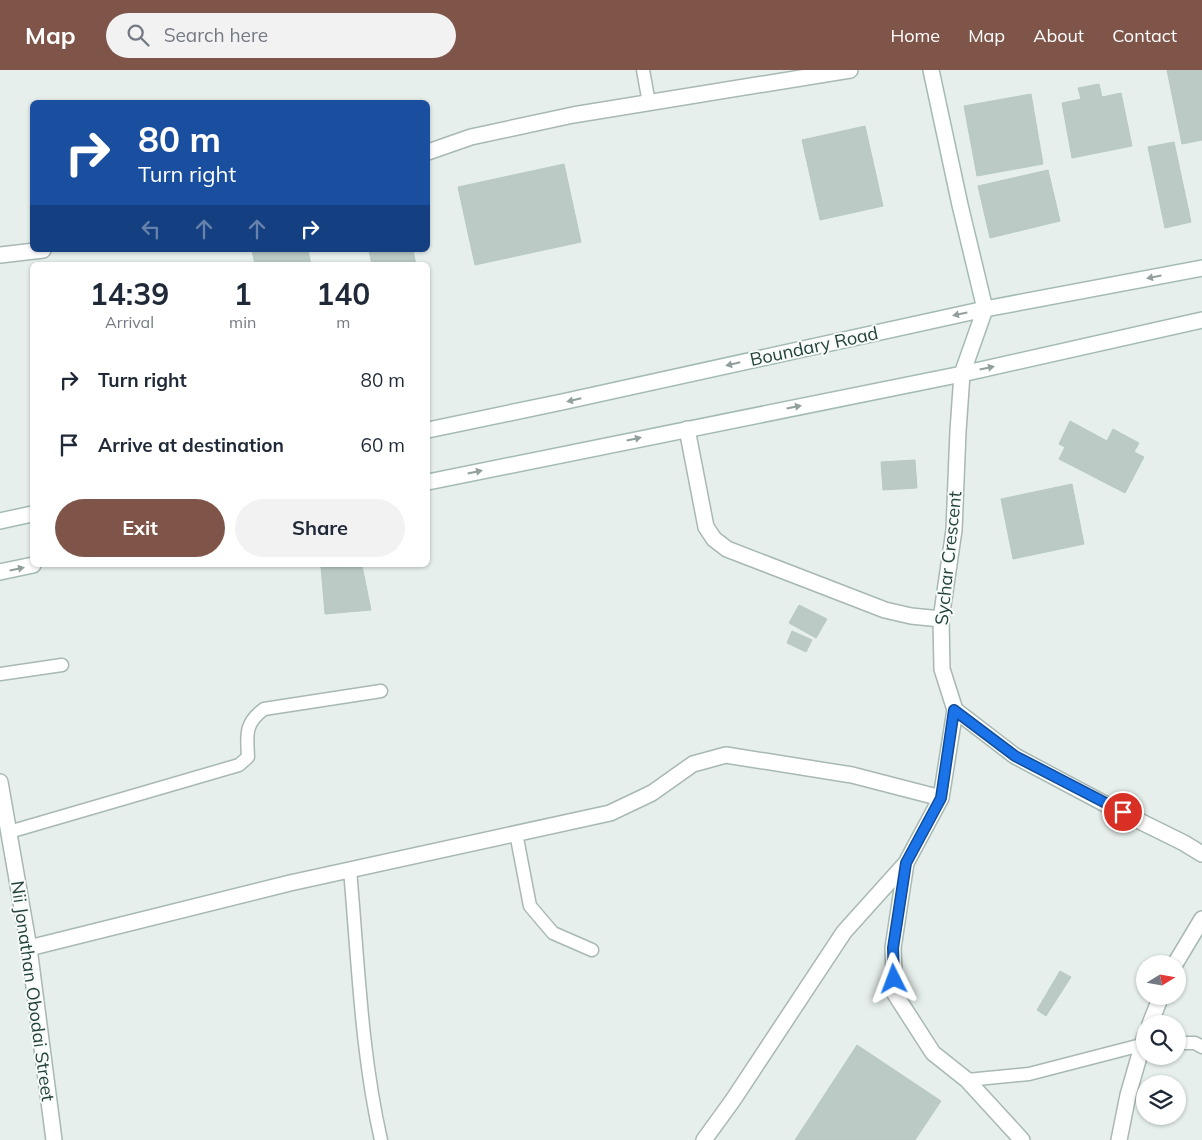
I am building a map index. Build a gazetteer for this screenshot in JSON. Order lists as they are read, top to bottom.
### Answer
{
  "streets": {
    "street": ["Boundary Road", "Sychar Crescent", "Nii Jonathan Obodai Street"]
  },
  "crossings": [
    ["Boundary Road", "Sychar Crescent"]
  ],
  "north": "right",
  "page": {
    "header": "Map",
    "search": "Search here",
    "nav": [
      "Home",
      "Map",
      "About",
      "Contact"
    ],
    "turn": ["80 m", "Turn right"],
    "eta": [
      "14:39",
      "Arrival",
      "1",
      "min",
      "140",
      "m"
    ],
    "list": [
      {
        "name": "Turn right",
        "value": "80 m"
      },
      {
        "name": "Arrive at destination",
        "value": "60 m"
      }
    ],
    "buttons": ["Exit", "Share"]
  }
}
